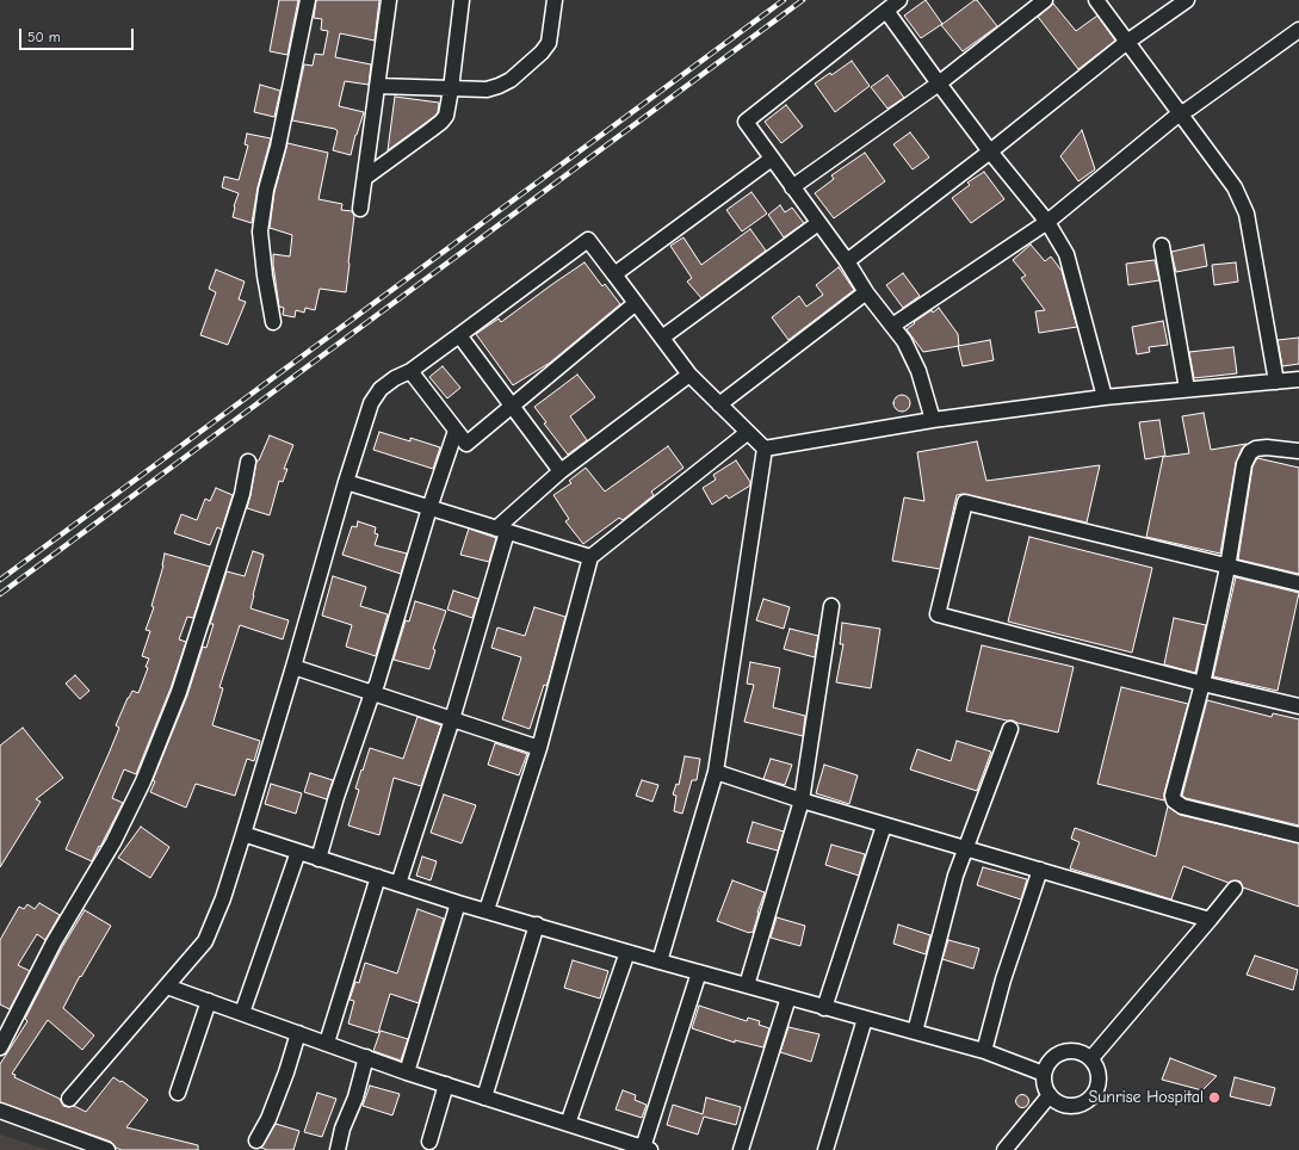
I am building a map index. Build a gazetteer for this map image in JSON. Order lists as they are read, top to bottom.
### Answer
{
  "places": ["Sunrise Hospital"],
  "scale_bar": "50 m"
}
